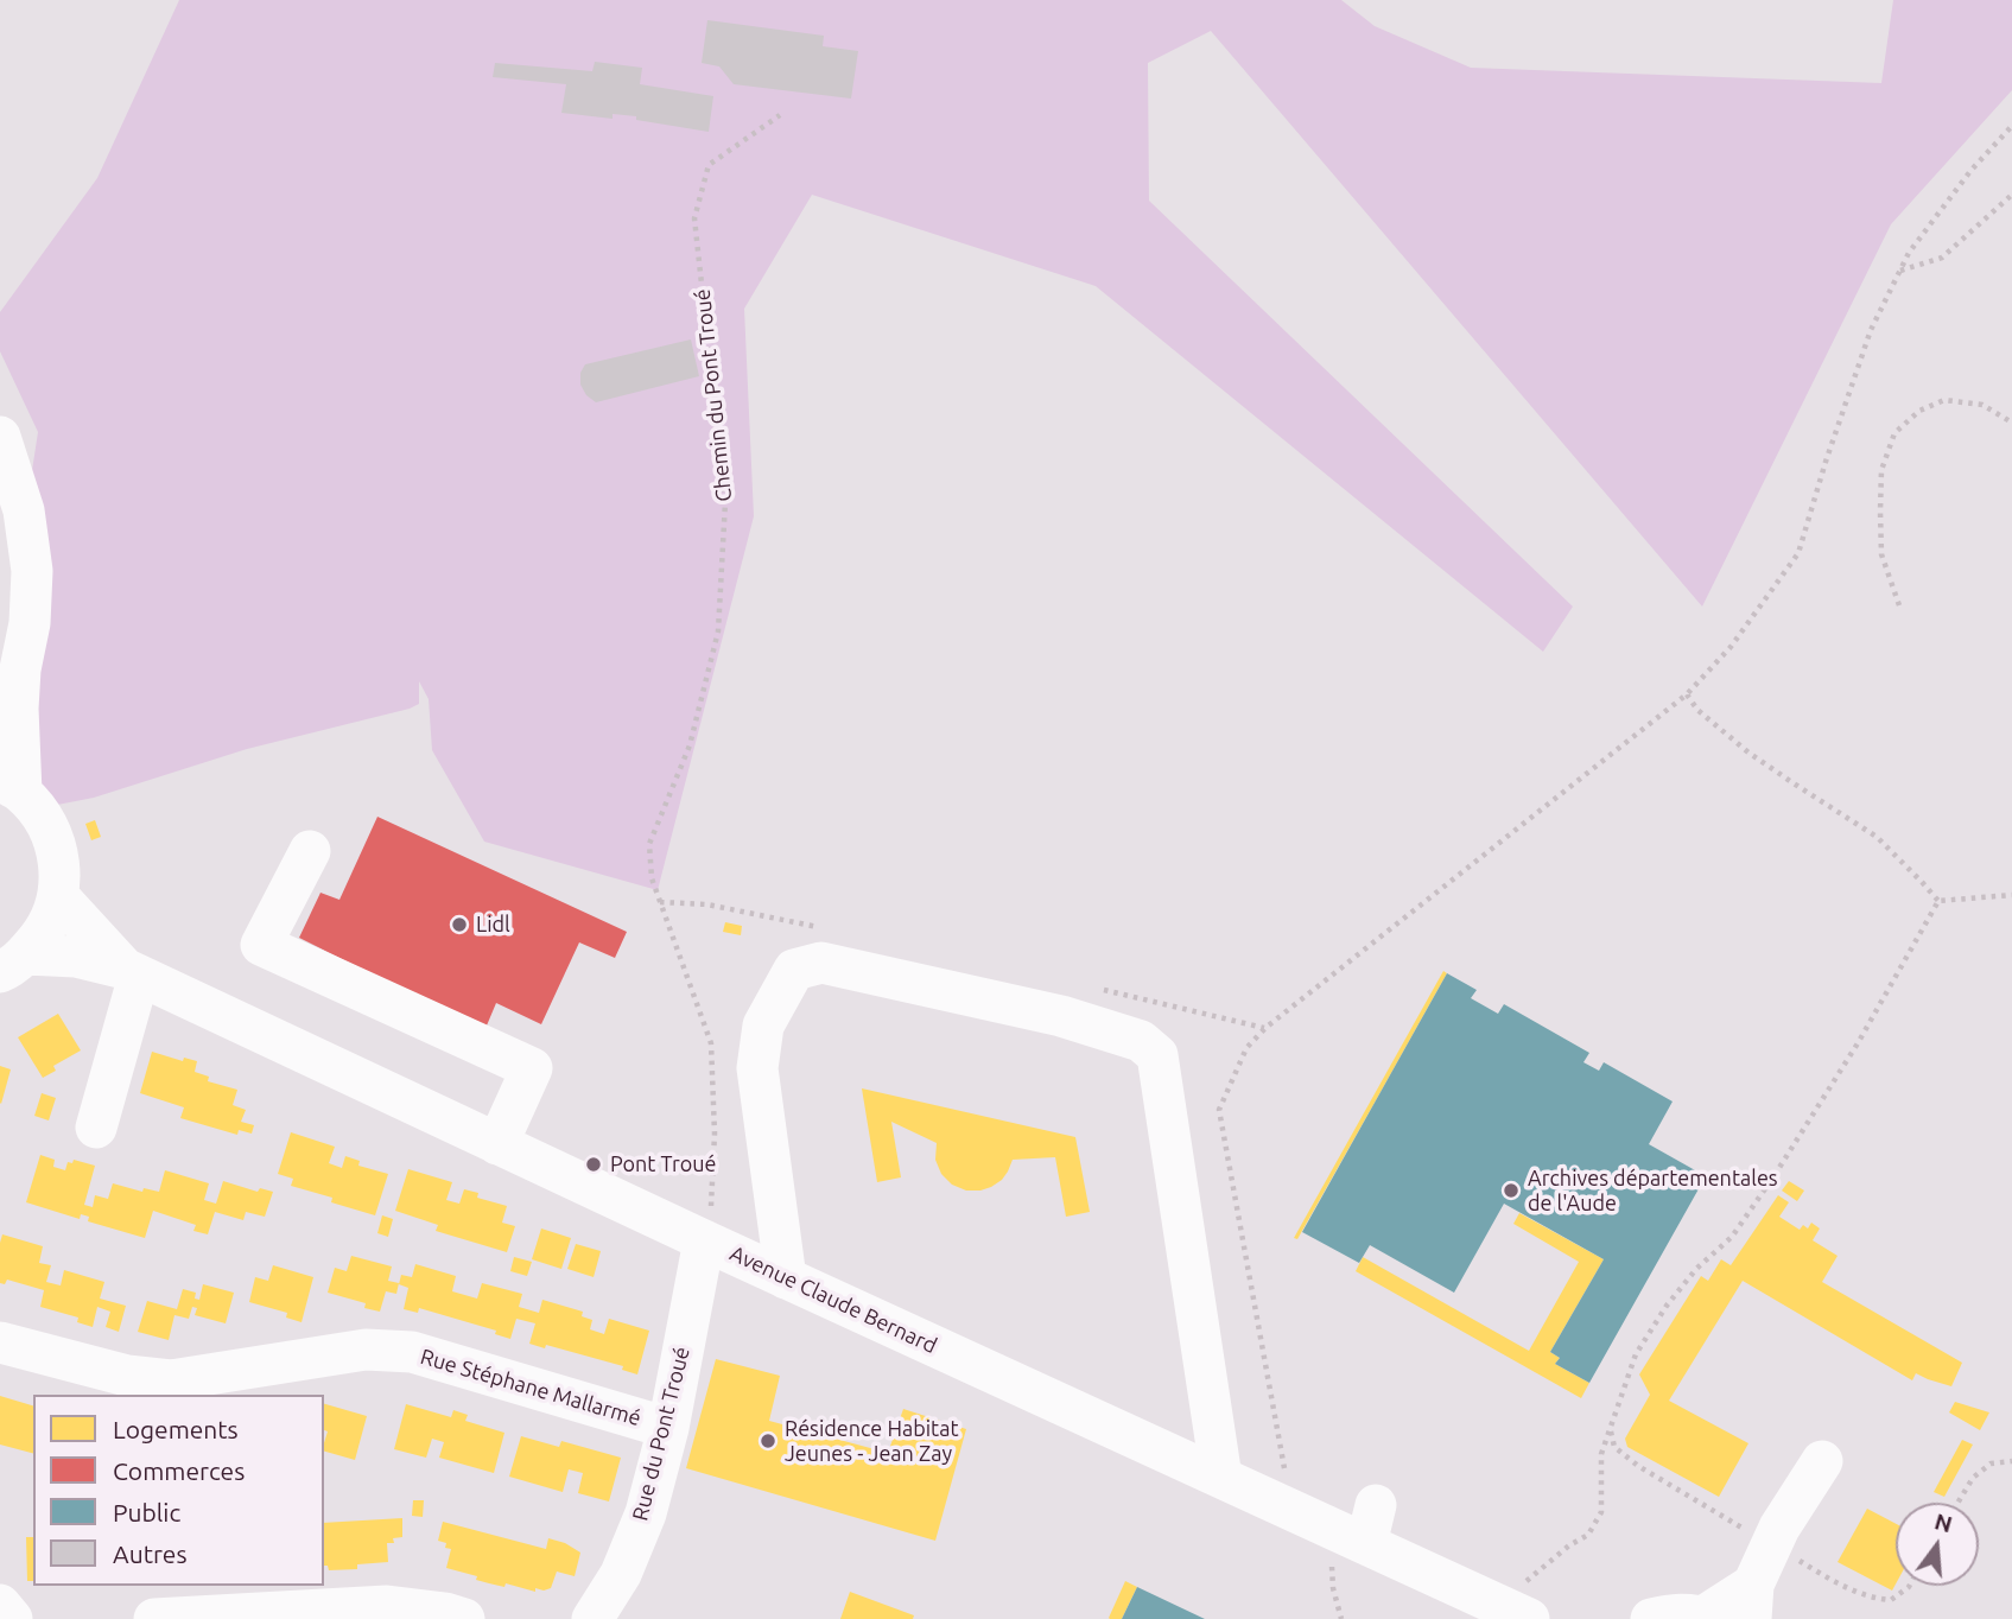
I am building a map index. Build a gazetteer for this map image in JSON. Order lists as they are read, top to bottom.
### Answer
{
  "streets": {
    "street": ["Avenue Claude Bernard", "Rue Stéphane Mallarmé", "Rue du Pont Troué"],
    "path": ["Chemin du Pont Troué"]
  },
  "crossings": [
    ["Chemin du Pont Troué", "Avenue Claude Bernard"],
    ["Chemin du Pont Troué", "Rue du Pont Troué"],
    ["Avenue Claude Bernard", "Rue du Pont Troué"],
    ["Rue Stéphane Mallarmé", "Rue du Pont Troué"]
  ],
  "places": [
    "Lidl",
    "Pont Troué",
    "Archives départementales de l'Aude",
    "Résidence Habitat Jeunes - Jean Zay"
  ],
  "legend": [
    "Logements",
    "Commerces",
    "Public",
    "Autres"
  ],
  "north": "top"
}
